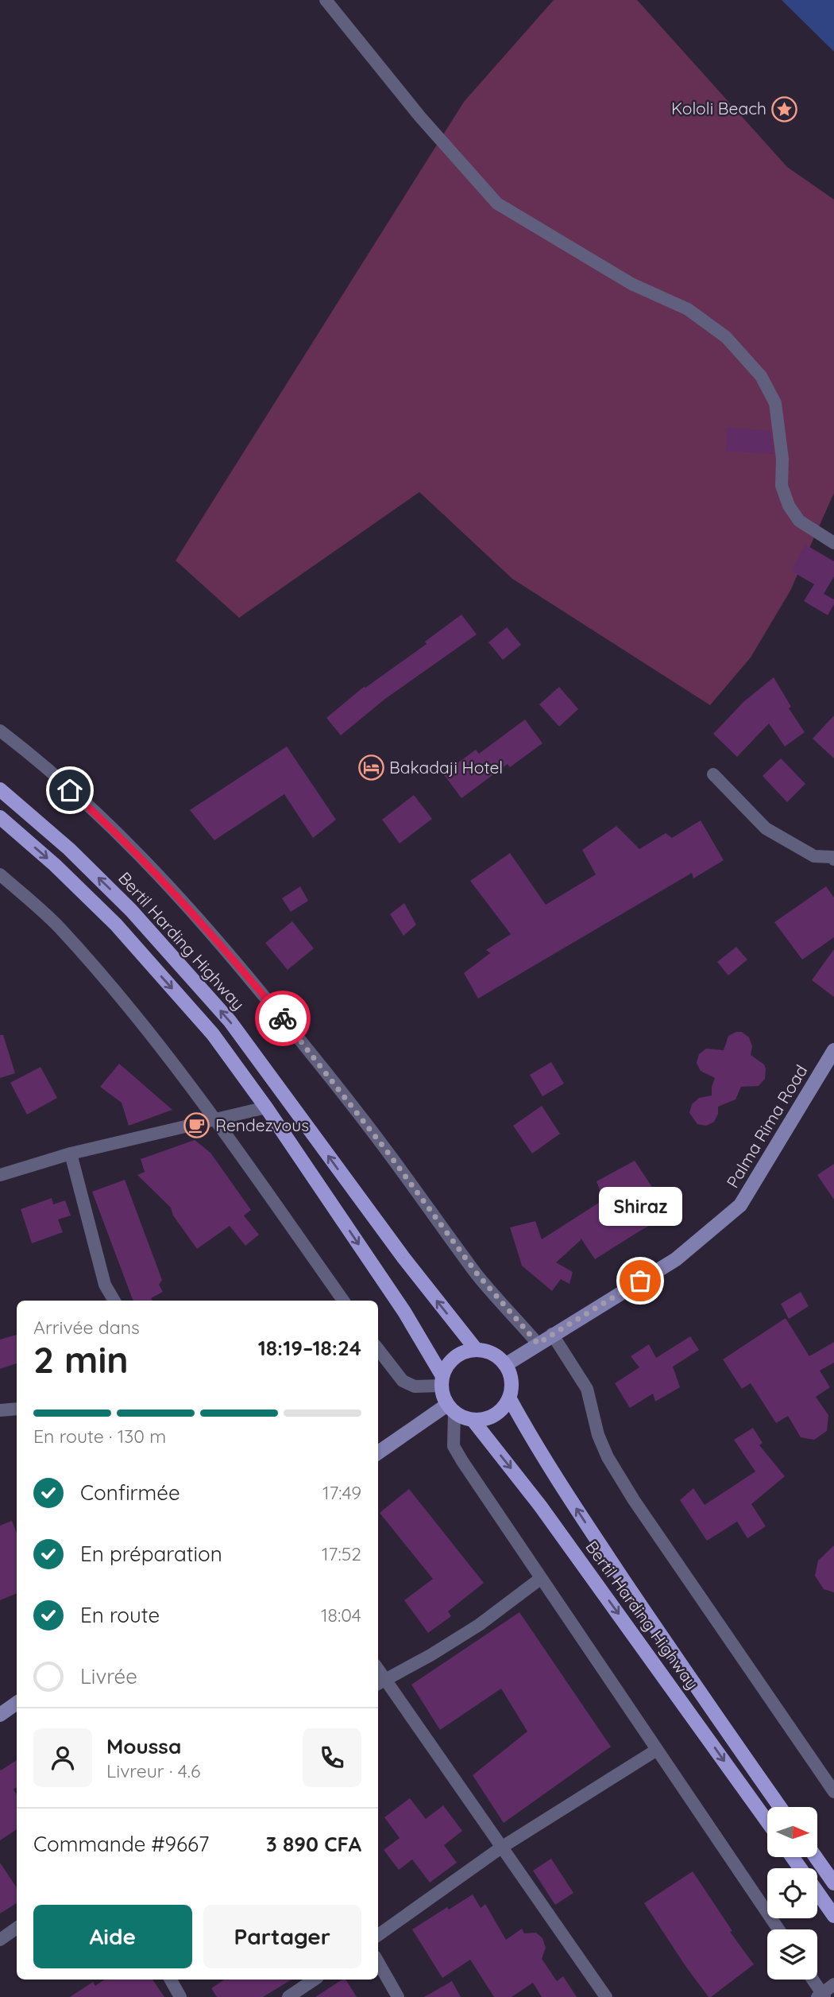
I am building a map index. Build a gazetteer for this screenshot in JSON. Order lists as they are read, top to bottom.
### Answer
{
  "streets": {
    "main road": ["Bertil Harding Highway"],
    "street": ["Palma Rima Road"]
  },
  "crossings": [
    ["Bertil Harding Highway", "Palma Rima Road"]
  ],
  "places": {
    "place": ["Kololi Beach"],
    "hotel": ["Bakadaji Hotel"],
    "cafe": ["Rendezvous"],
    "other": ["Shiraz"]
  },
  "north": "right",
  "page": {
    "bubble": "Shiraz",
    "heading": ["2 min", "Arrivée dans", "18:19–18:24"],
    "panel": [
      "Moussa",
      "Livreur · 4.6",
      "Commande #9667",
      "3 890 CFA"
    ],
    "bar": "En route · 130 m",
    "list": [
      ["Confirmée", "17:49"],
      ["En préparation", "17:52"],
      ["En route", "18:04"],
      "Livrée"
    ],
    "buttons": ["Aide", "Partager"]
  }
}
